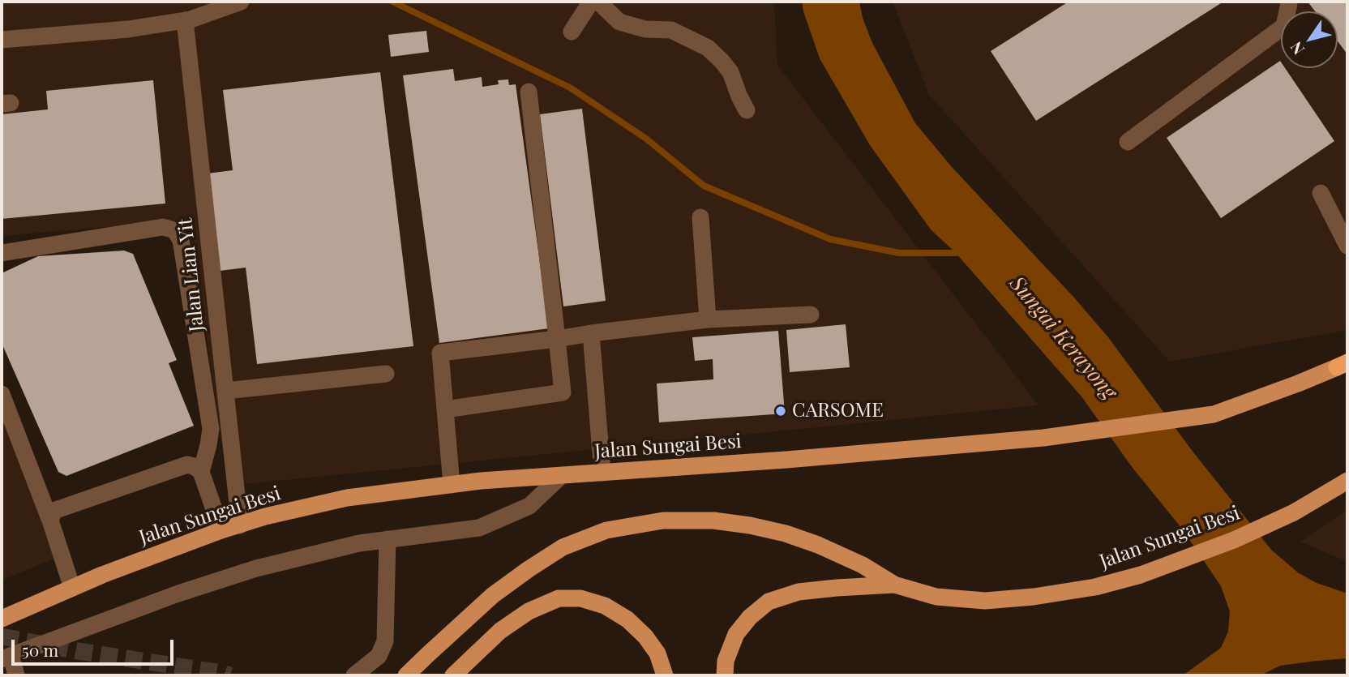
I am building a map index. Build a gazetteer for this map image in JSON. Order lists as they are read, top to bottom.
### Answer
{
  "streets": {
    "main road": ["Jalan Sungai Besi"],
    "street": ["Jalan Lian Yit"]
  },
  "crossings": [
    ["Jalan Lian Yit", "Jalan Sungai Besi"]
  ],
  "water": ["Sungai Kerayong"],
  "places": ["CARSOME"],
  "scale_bar": "50 m",
  "north": "bottom left"
}
